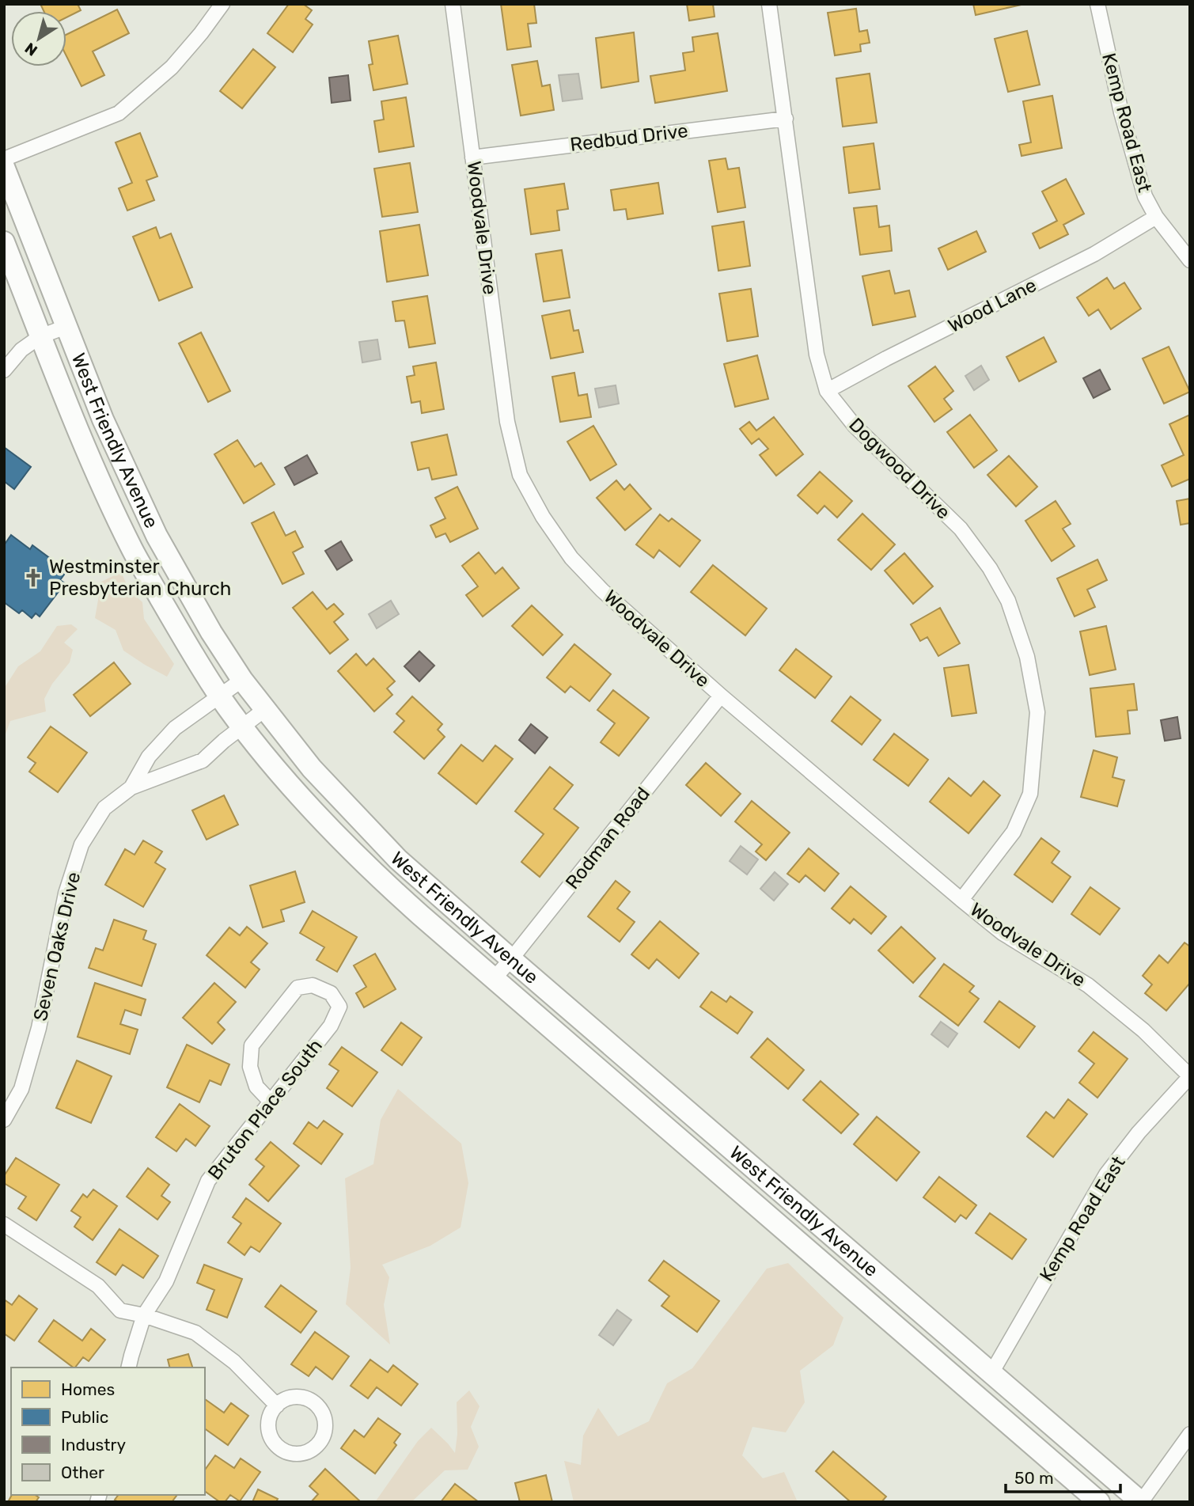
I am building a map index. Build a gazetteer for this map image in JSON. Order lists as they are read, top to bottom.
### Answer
{
  "streets": {
    "main road": ["West Friendly Avenue"],
    "street": [
      "Kemp Road East",
      "Redbud Drive",
      "Woodvale Drive",
      "Wood Lane",
      "Dogwood Drive",
      "Rodman Road",
      "Seven Oaks Drive",
      "Bruton Place South"
    ]
  },
  "crossings": [
    ["Kemp Road East", "Woodvale Drive"],
    ["Kemp Road East", "Wood Lane"],
    ["Kemp Road East", "West Friendly Avenue"],
    ["Redbud Drive", "Woodvale Drive"],
    ["Redbud Drive", "Dogwood Drive"],
    ["Woodvale Drive", "Dogwood Drive"],
    ["Woodvale Drive", "Rodman Road"],
    ["Wood Lane", "Dogwood Drive"],
    ["West Friendly Avenue", "Rodman Road"],
    ["West Friendly Avenue", "Seven Oaks Drive"]
  ],
  "places": {
    "church": ["Westminster Presbyterian Church"]
  },
  "legend": [
    "Homes",
    "Public",
    "Industry",
    "Other"
  ],
  "scale_bar": "50 m",
  "north": "bottom left"
}
